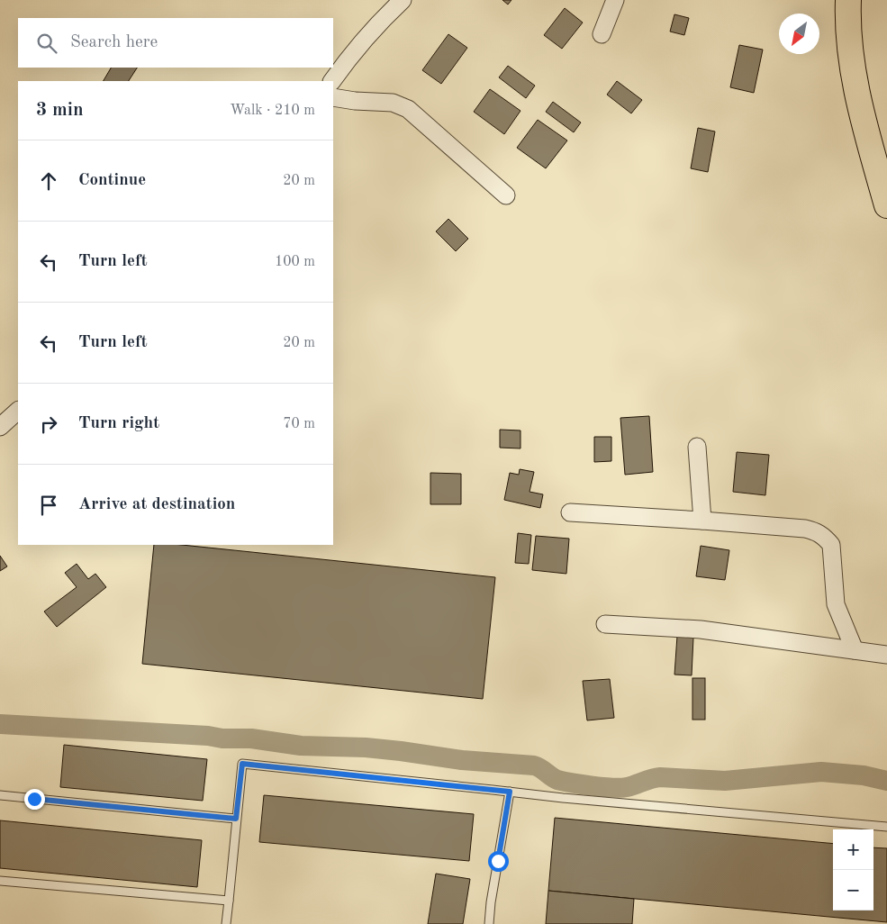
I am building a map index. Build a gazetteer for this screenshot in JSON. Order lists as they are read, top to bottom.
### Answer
{
  "north": "bottom left",
  "page": {
    "search": "Search here",
    "heading": ["3 min", "Walk · 210 m"],
    "list": [
      ["Continue", "20 m"],
      ["Turn left", "100 m"],
      ["Turn left", "20 m"],
      ["Turn right", "70 m"],
      "Arrive at destination"
    ],
    "map_buttons": ["+", "−"]
  }
}
